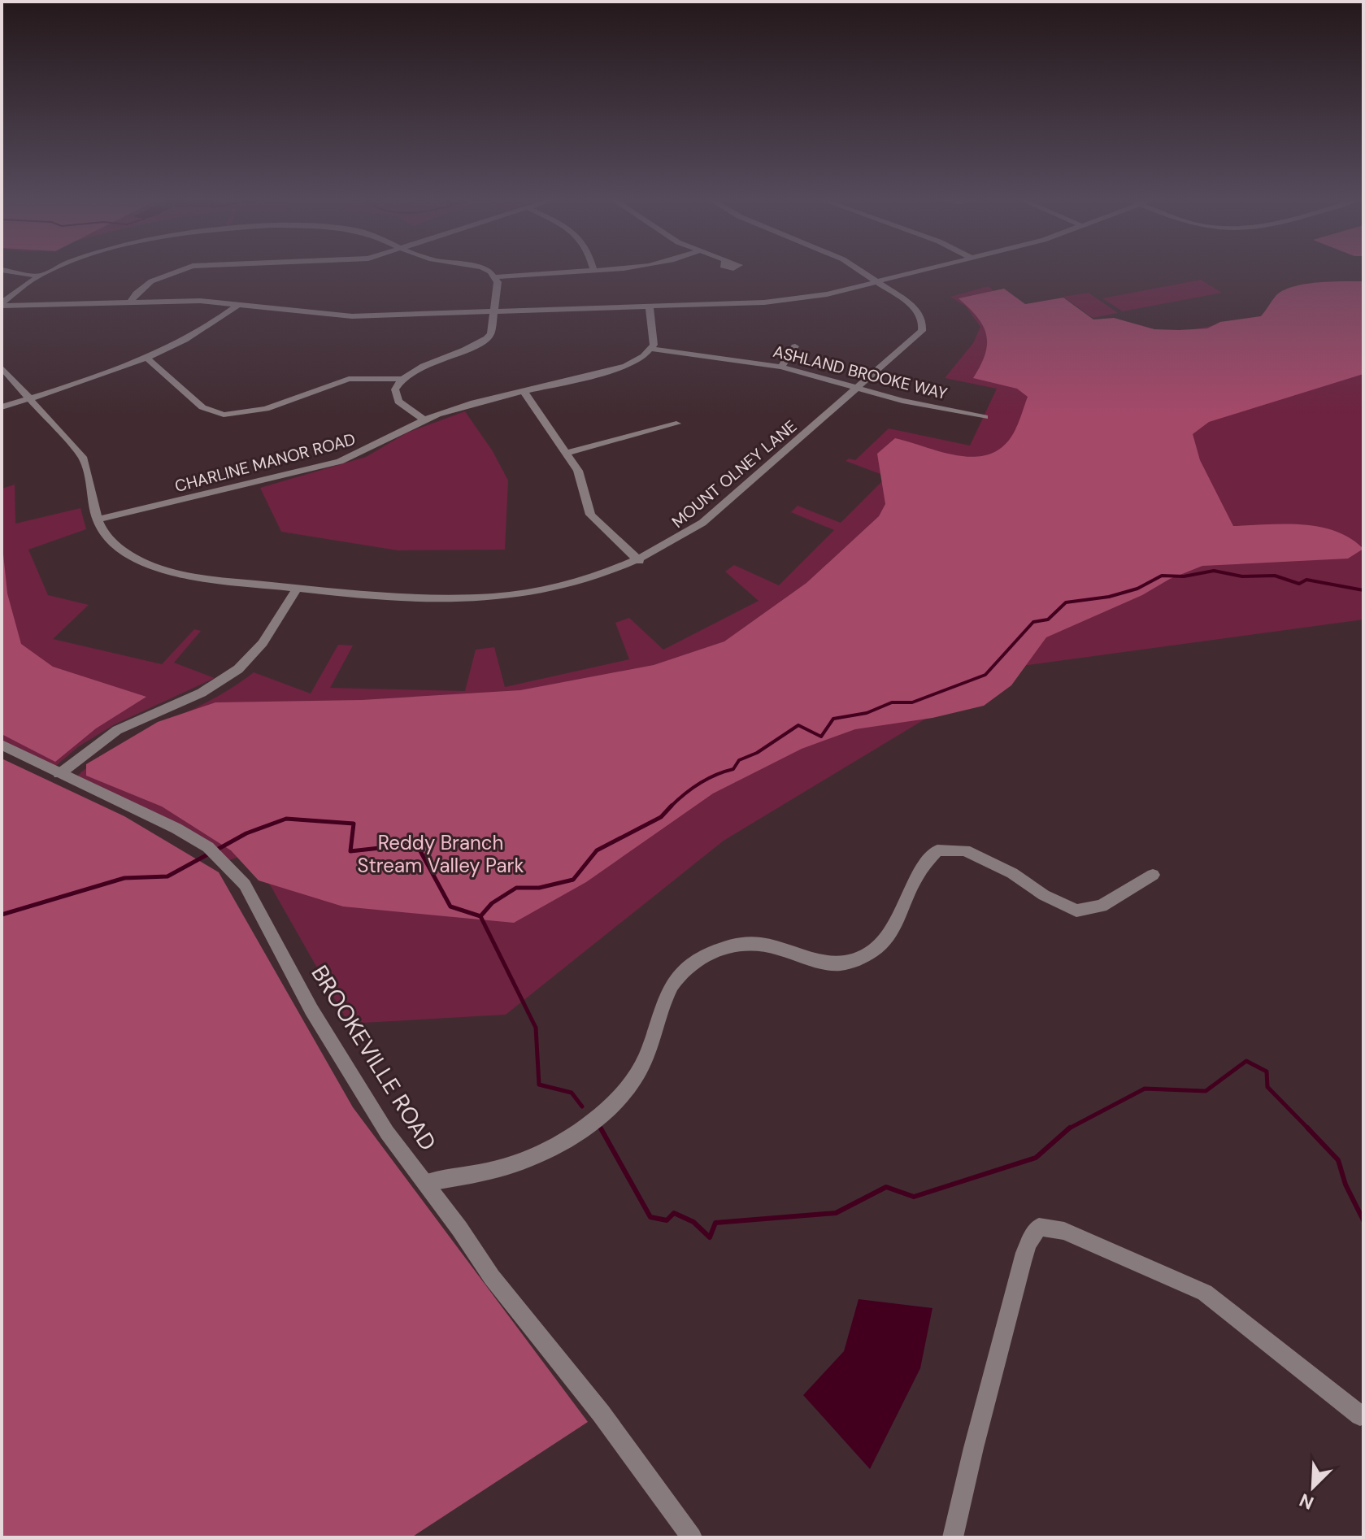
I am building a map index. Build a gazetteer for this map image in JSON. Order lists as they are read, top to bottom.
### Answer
{
  "streets": {
    "street": [
      "ASHLAND BROOKE WAY",
      "CHARLINE MANOR ROAD",
      "MOUNT OLNEY LANE",
      "BROOKEVILLE ROAD"
    ]
  },
  "crossings": [
    ["ASHLAND BROOKE WAY", "CHARLINE MANOR ROAD"],
    ["ASHLAND BROOKE WAY", "MOUNT OLNEY LANE"],
    ["CHARLINE MANOR ROAD", "MOUNT OLNEY LANE"]
  ],
  "parks": ["Reddy Branch Stream Valley Park"],
  "north": "bottom left"
}
